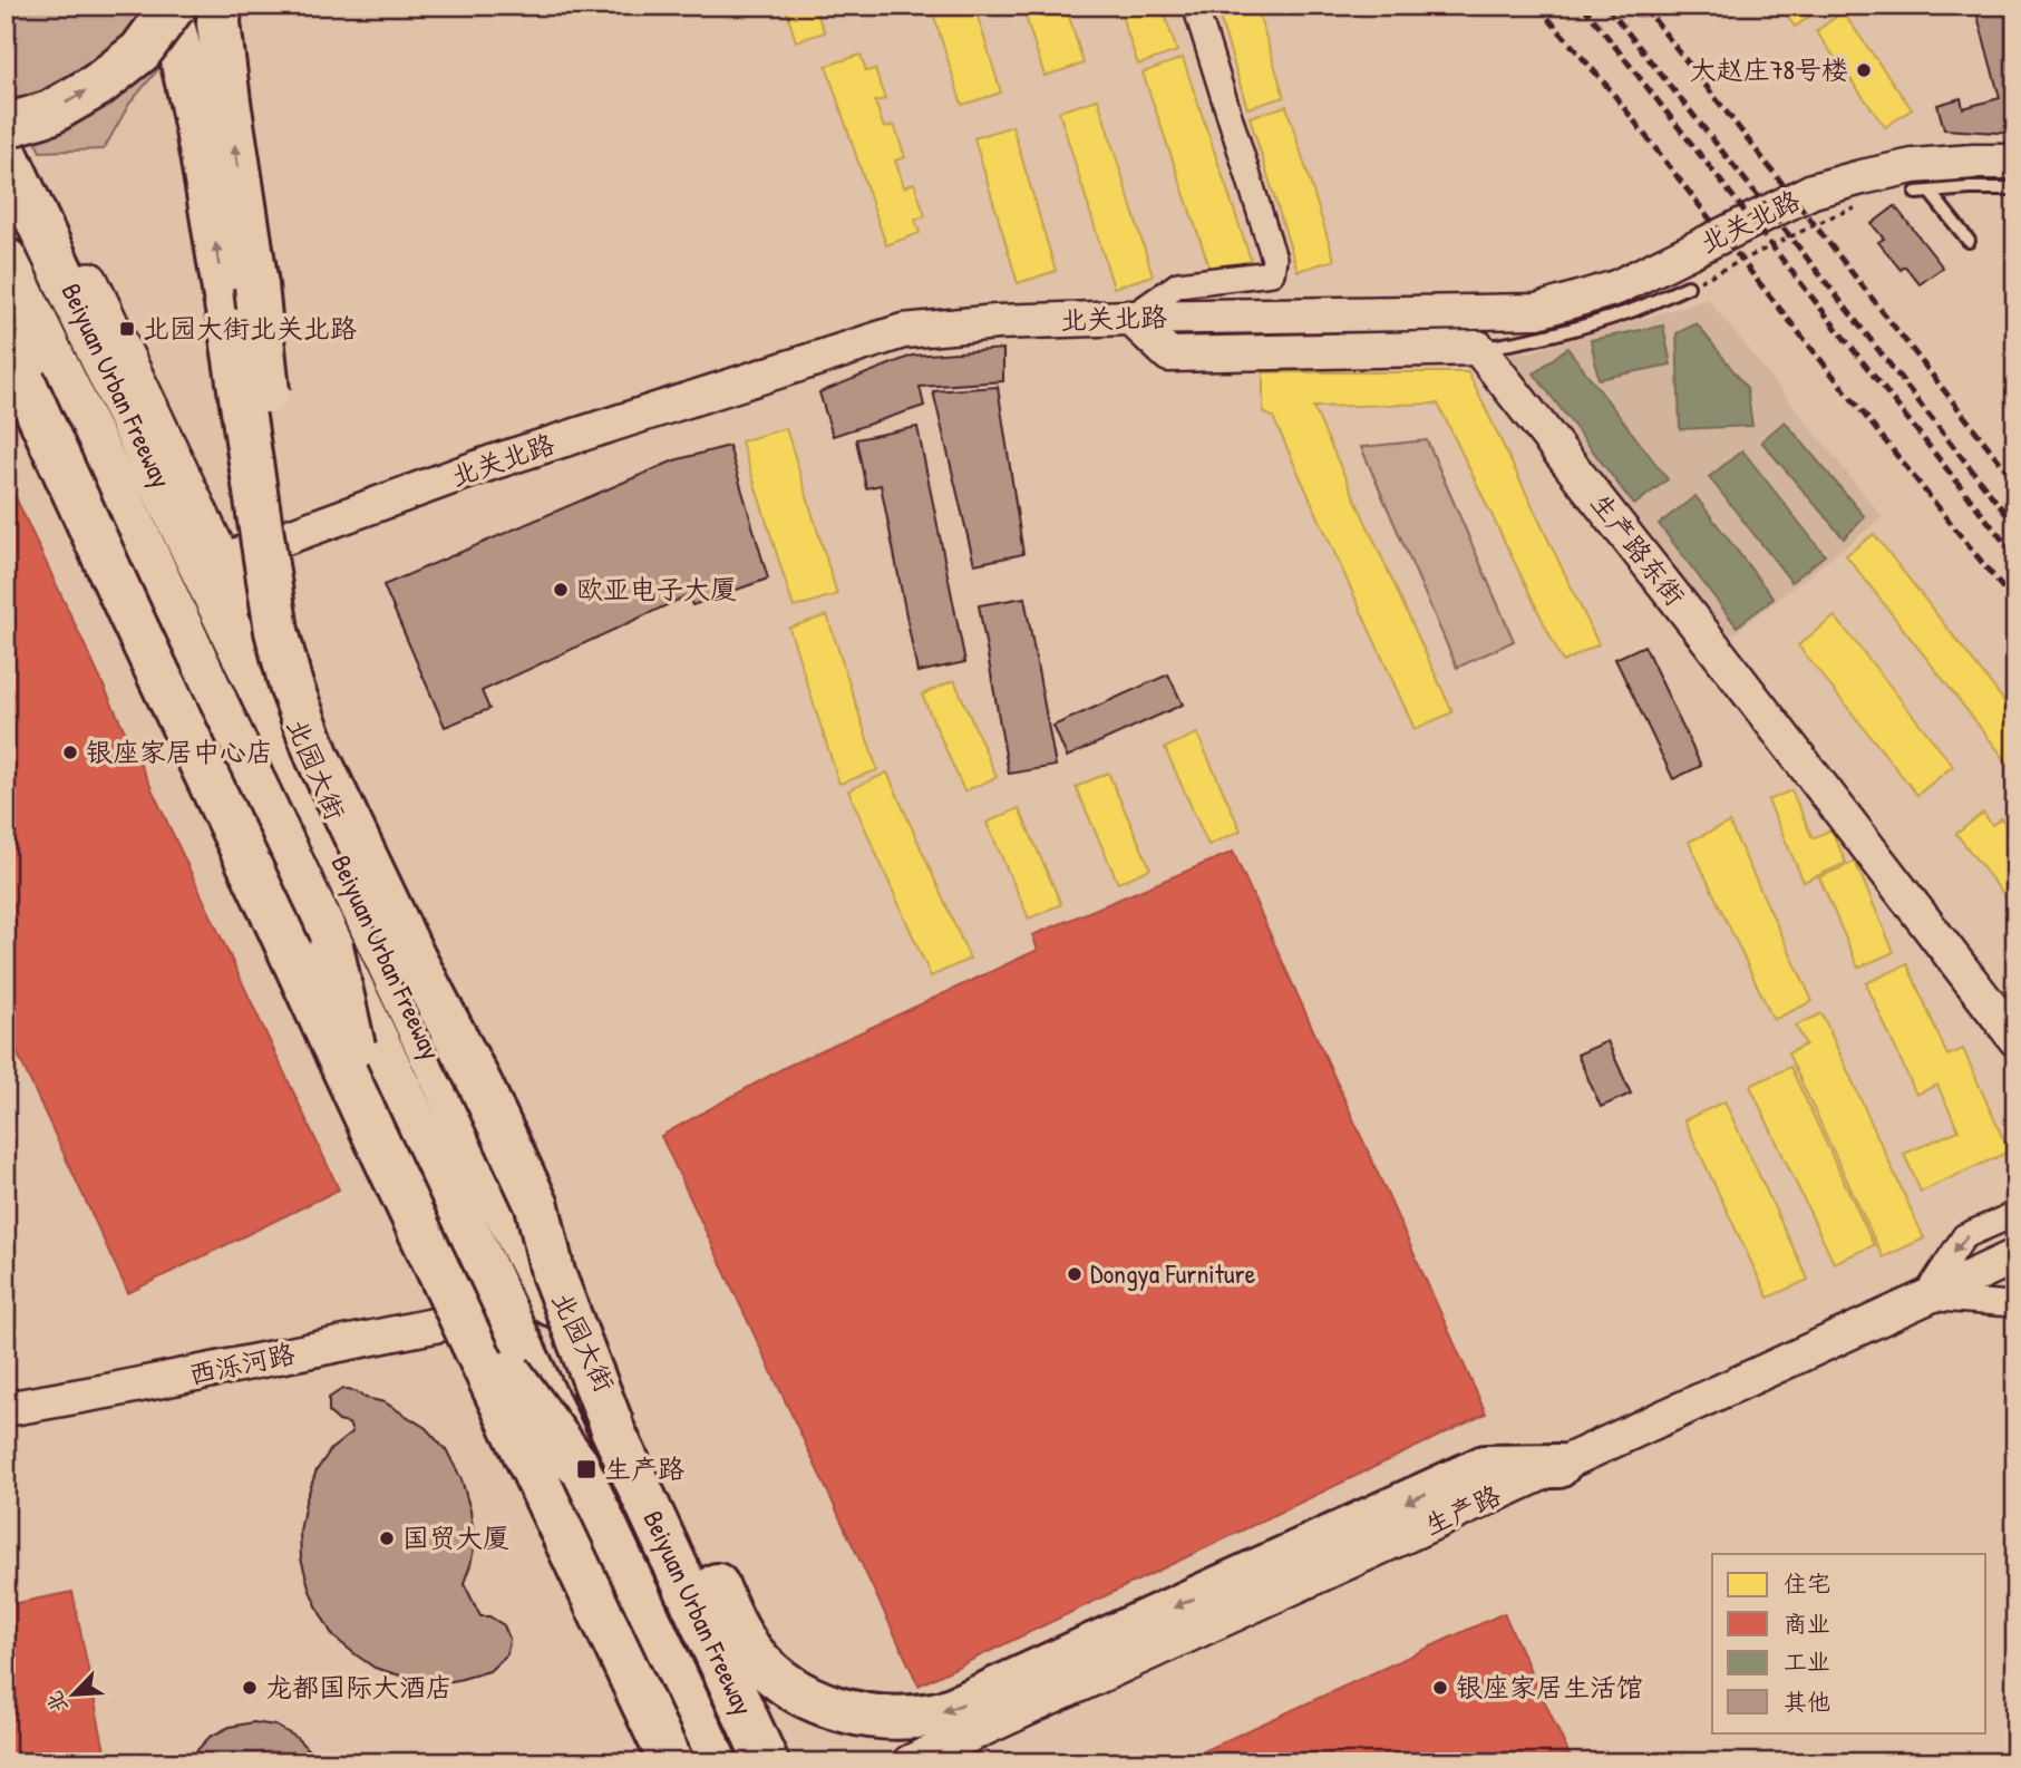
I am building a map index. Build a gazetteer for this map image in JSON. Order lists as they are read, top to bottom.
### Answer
{
  "streets": {
    "highway": ["Beiyuan Urban Freeway"],
    "main road": ["北园大街"],
    "street": [
      "北关北路",
      "生产路东街",
      "西泺河路",
      "生产路"
    ]
  },
  "crossings": [
    ["北关北路", "北园大街"]
  ],
  "places": {
    "other": [
      "大赵庄78号楼",
      "欧亚电子大厦",
      "银座家居中心店",
      "Dongya Furniture",
      "国贸大厦",
      "龙都国际大酒店",
      "银座家居生活馆"
    ],
    "transit": ["北园大街北关北路", "生产路"]
  },
  "legend": [
    "住宅",
    "商业",
    "工业",
    "其他"
  ],
  "north": "bottom left"
}
